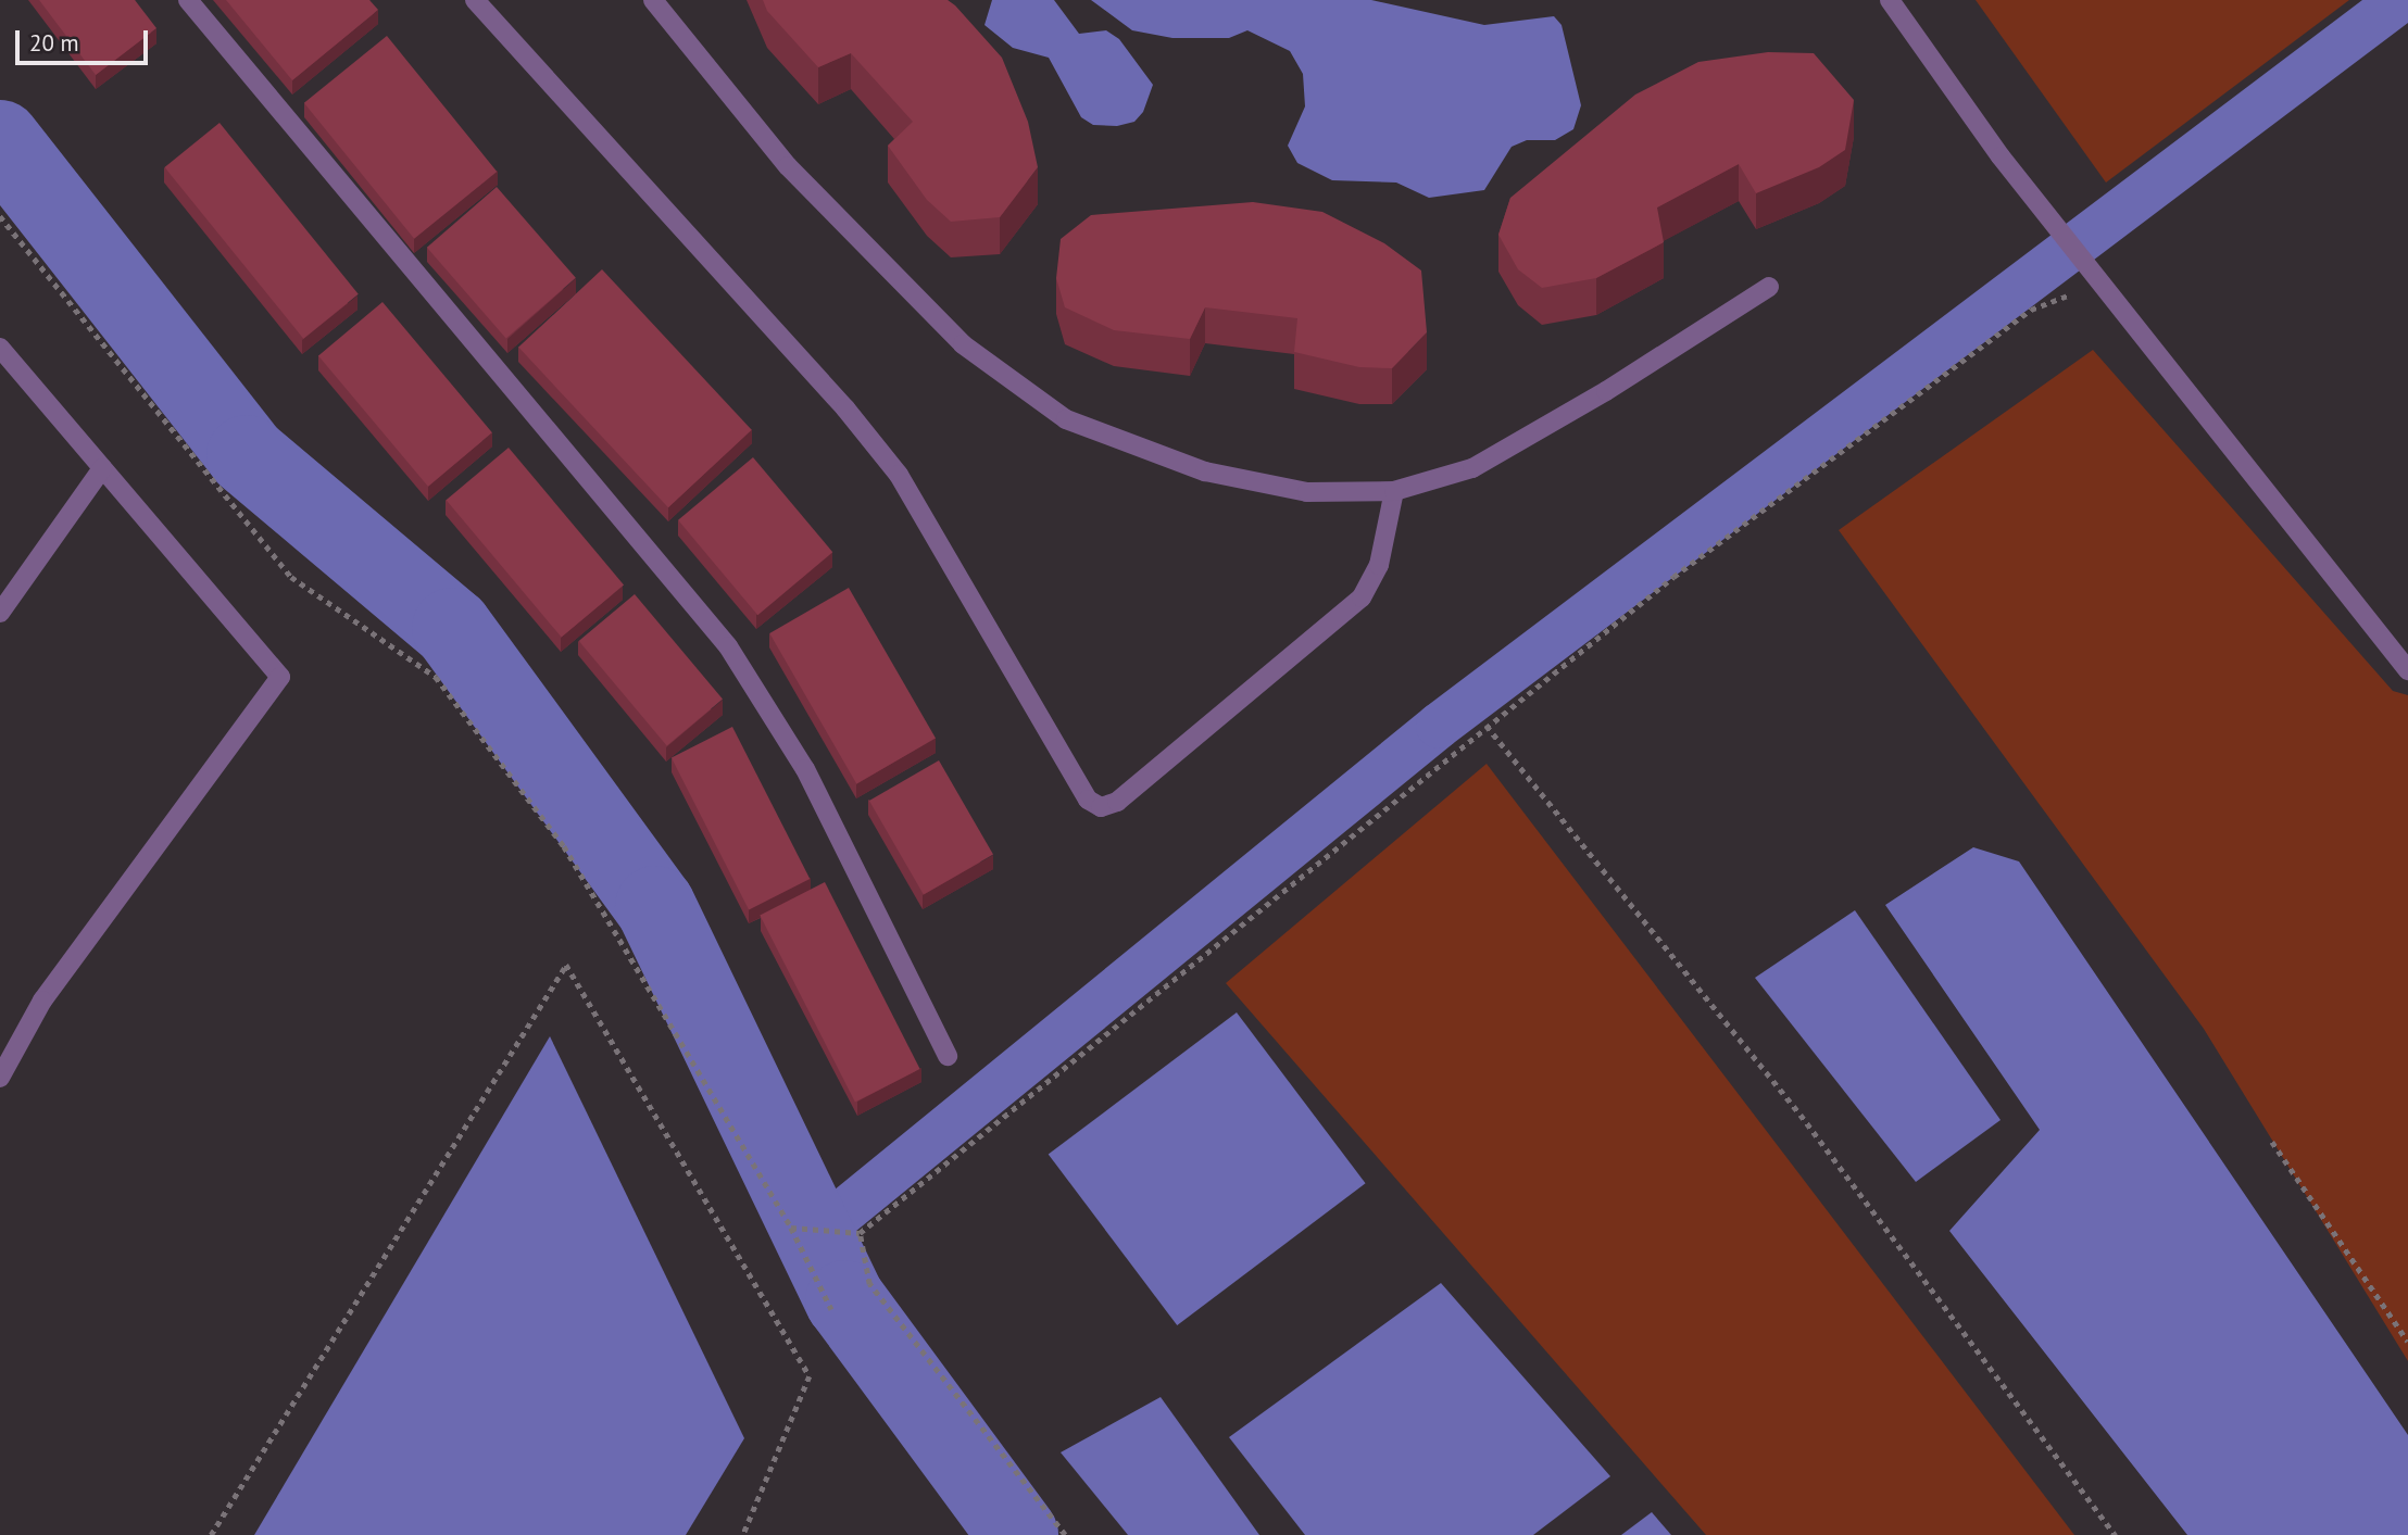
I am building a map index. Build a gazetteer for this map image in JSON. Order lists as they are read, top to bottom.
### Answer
{
  "scale_bar": "20 m"
}
